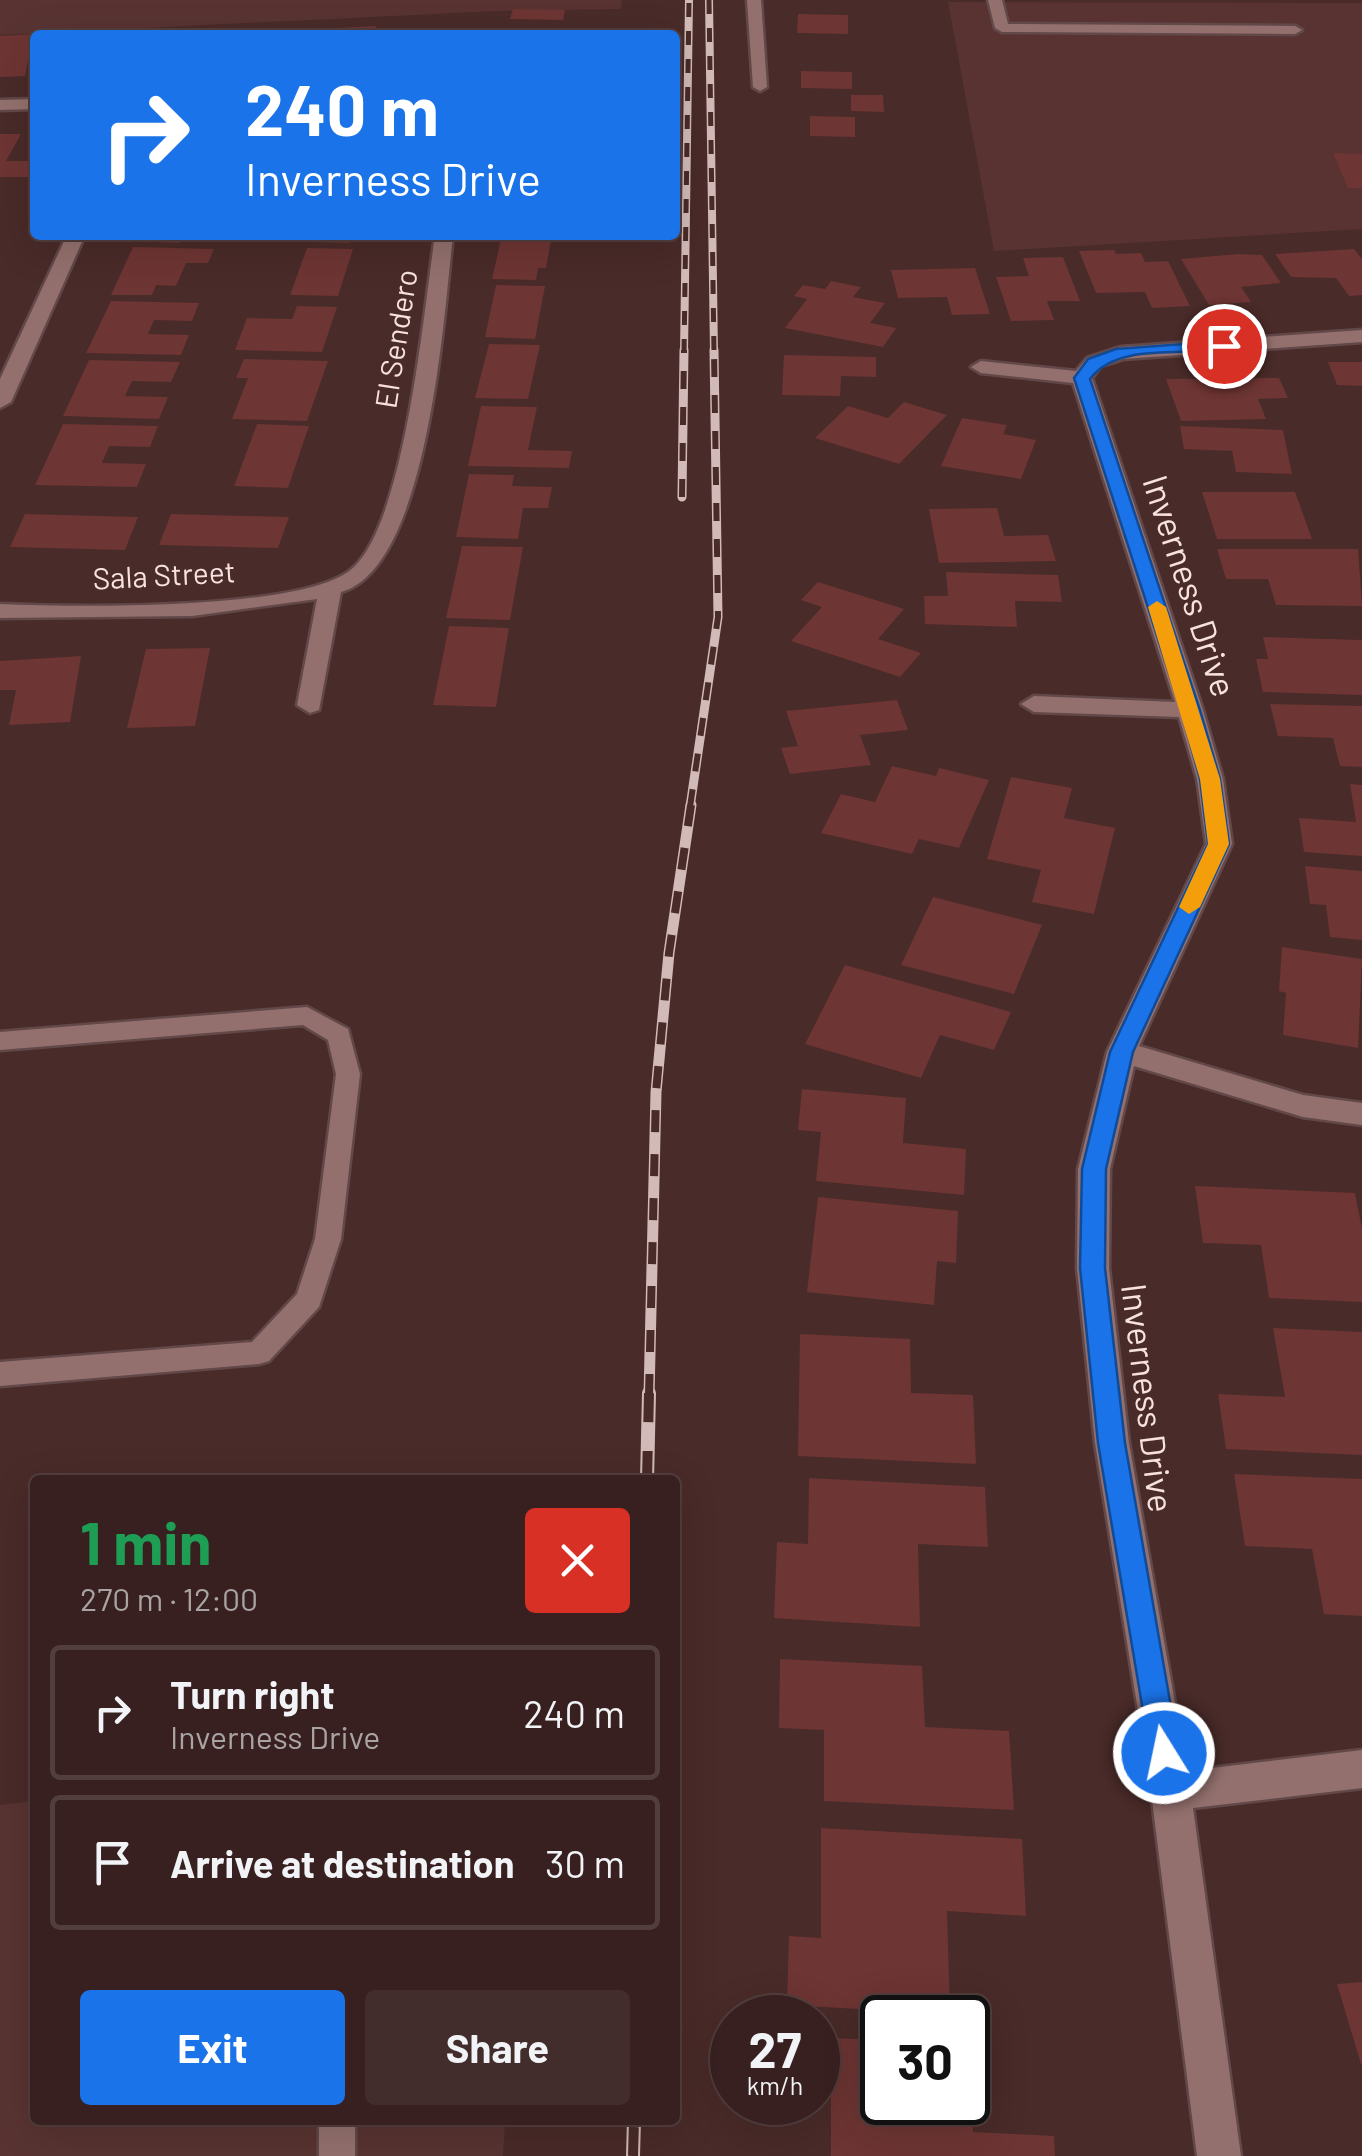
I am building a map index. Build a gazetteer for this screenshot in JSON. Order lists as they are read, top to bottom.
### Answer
{
  "streets": {
    "street": ["El Sendero", "Sala Street", "Inverness Drive"]
  },
  "crossings": [
    ["El Sendero", "Sala Street"]
  ],
  "page": {
    "turn": ["240 m", "Inverness Drive"],
    "heading": ["1 min", "270 m · 12:00"],
    "list": [
      {
        "name": "Turn right",
        "note": "Inverness Drive",
        "value": "240 m"
      },
      {
        "name": "Arrive at destination",
        "value": "30 m"
      }
    ],
    "buttons": ["Exit", "Share"],
    "speed": "27 km/h",
    "limit": "30"
  }
}
